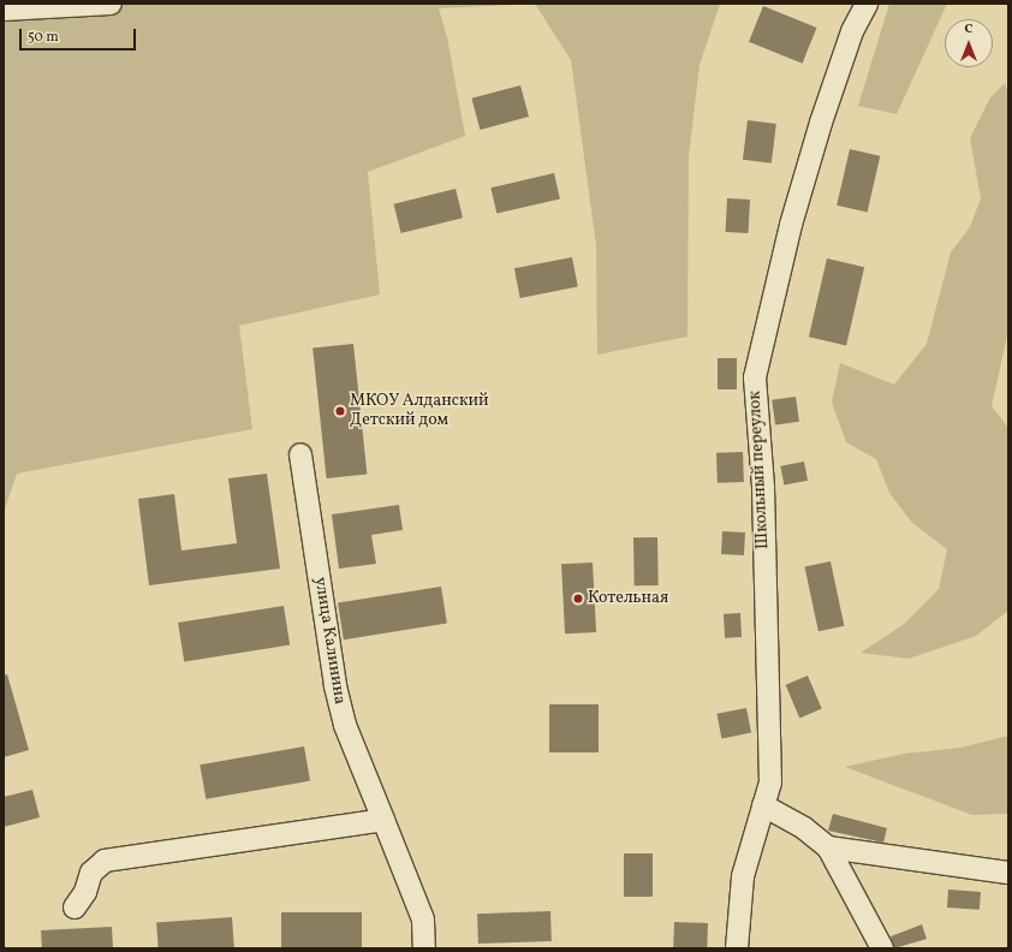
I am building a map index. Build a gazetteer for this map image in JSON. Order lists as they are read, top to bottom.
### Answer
{
  "streets": {
    "street": ["Школьный переулок", "улица Калинина"]
  },
  "places": ["МКОУ Алданский Детский дом", "Котельная"],
  "scale_bar": "50 m",
  "north": "top"
}
